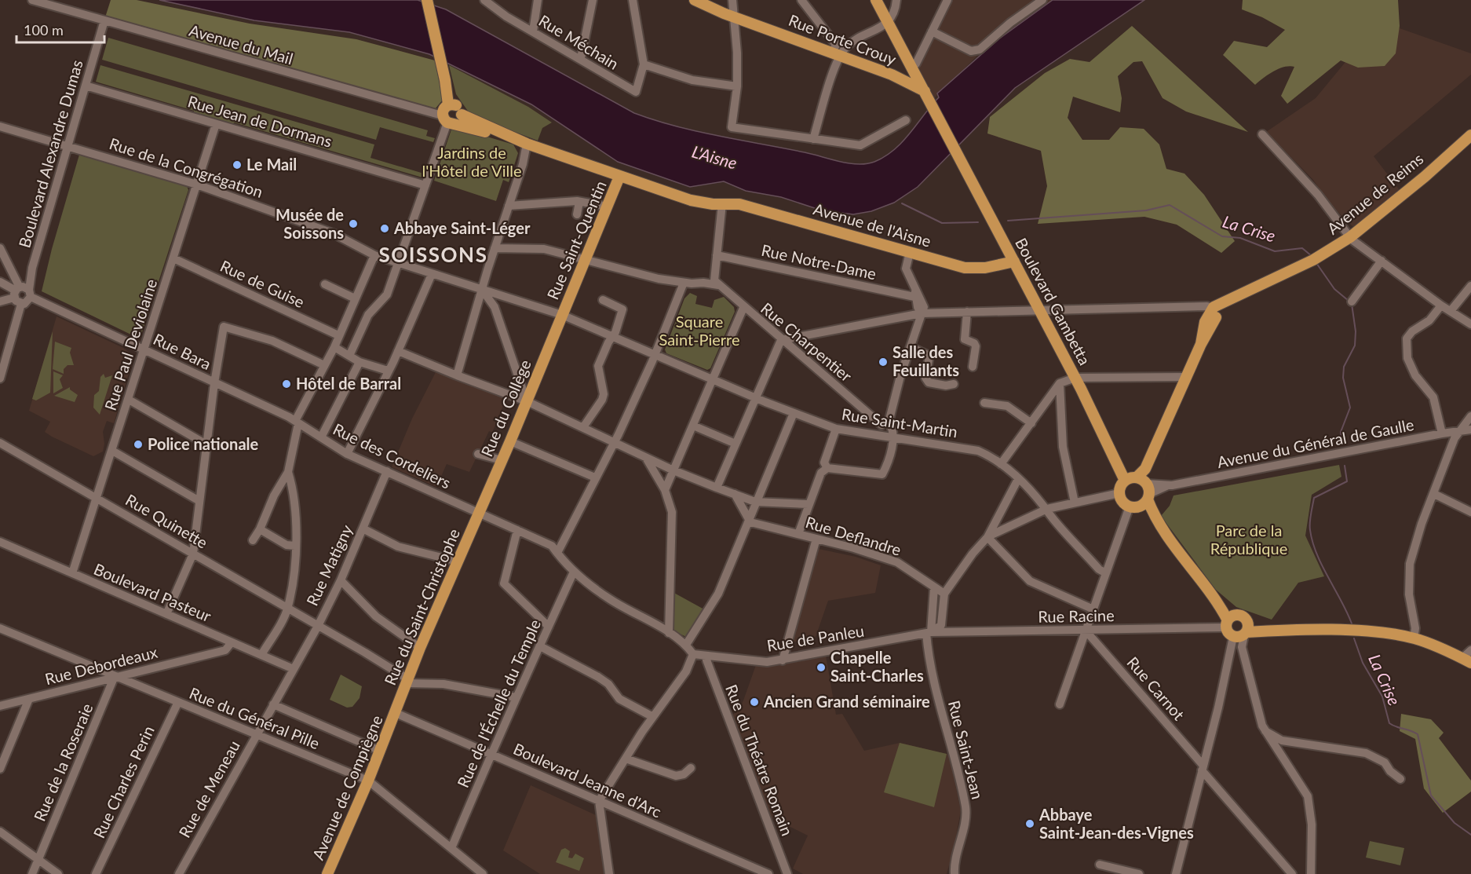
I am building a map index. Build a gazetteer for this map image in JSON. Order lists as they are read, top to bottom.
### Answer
{
  "streets": {
    "main road": [
      "Rue Porte Crouy",
      "Avenue de Reims",
      "Avenue de l'Aisne",
      "Rue Saint-Quentin",
      "Boulevard Gambetta",
      "Rue du Collège",
      "Rue du Saint-Christophe",
      "Avenue de Compiègne"
    ],
    "street": [
      "Rue Méchain",
      "Avenue du Mail",
      "Rue Jean de Dormans",
      "Boulevard Alexandre Dumas",
      "Rue de la Congrégation",
      "Rue Notre-Dame",
      "Rue de Guise",
      "Rue Charpentier",
      "Rue Paul Deviolaine",
      "Rue Bara",
      "Rue Saint-Martin",
      "Avenue du Général de Gaulle",
      "Rue des Cordeliers",
      "Rue Quinette",
      "Rue Deflandre",
      "Rue Matigny",
      "Boulevard Pasteur",
      "Rue Racine",
      "Rue de Panleu",
      "Rue Debordeaux",
      "Rue Carnot",
      "Rue de l'Échelle du Temple",
      "Rue du Général Pille",
      "Rue Saint-Jean",
      "Rue du Théatre Romain",
      "Rue de la Roseraie",
      "Boulevard Jeanne d'Arc",
      "Rue Charles Perin",
      "Rue de Meneau"
    ]
  },
  "crossings": [
    ["Rue Porte Crouy", "Boulevard Gambetta"],
    ["Avenue du Mail", "Boulevard Alexandre Dumas"],
    ["Avenue du Mail", "Avenue de l'Aisne"],
    ["Rue Jean de Dormans", "Boulevard Alexandre Dumas"],
    ["Rue Jean de Dormans", "Rue Paul Deviolaine"],
    ["Boulevard Alexandre Dumas", "Rue de la Congrégation"],
    ["Boulevard Alexandre Dumas", "Rue Bara"],
    ["Rue de la Congrégation", "Rue Saint-Quentin"],
    ["Rue de la Congrégation", "Rue Paul Deviolaine"],
    ["Rue de la Congrégation", "Rue du Collège"],
    ["Rue de la Congrégation", "Rue Saint-Martin"],
    ["Avenue de l'Aisne", "Rue Saint-Quentin"],
    ["Avenue de l'Aisne", "Boulevard Gambetta"],
    ["Rue Saint-Quentin", "Rue du Collège"],
    ["Rue Saint-Quentin", "Rue Saint-Martin"],
    ["Rue de Guise", "Rue Paul Deviolaine"],
    ["Boulevard Gambetta", "Avenue du Général de Gaulle"],
    ["Rue Paul Deviolaine", "Rue Bara"],
    ["Rue Paul Deviolaine", "Rue Quinette"],
    ["Rue Paul Deviolaine", "Boulevard Pasteur"],
    ["Rue Bara", "Rue des Cordeliers"],
    ["Rue du Collège", "Rue Saint-Martin"],
    ["Rue du Collège", "Rue des Cordeliers"],
    ["Rue du Collège", "Rue du Saint-Christophe"],
    ["Rue des Cordeliers", "Rue Matigny"],
    ["Rue des Cordeliers", "Rue du Saint-Christophe"],
    ["Rue des Cordeliers", "Rue de l'Échelle du Temple"],
    ["Rue Quinette", "Rue Matigny"],
    ["Rue Quinette", "Rue du Saint-Christophe"],
    ["Rue Deflandre", "Rue Saint-Jean"],
    ["Rue Matigny", "Boulevard Pasteur"],
    ["Rue Matigny", "Rue de Meneau"],
    ["Boulevard Pasteur", "Rue Debordeaux"],
    ["Boulevard Pasteur", "Rue de Meneau"],
    ["Rue du Saint-Christophe", "Boulevard Jeanne d'Arc"],
    ["Rue du Saint-Christophe", "Avenue de Compiègne"],
    ["Rue Racine", "Rue de Panleu"],
    ["Rue Racine", "Rue Carnot"],
    ["Rue Racine", "Rue Saint-Jean"],
    ["Rue de Panleu", "Rue Saint-Jean"],
    ["Rue de Panleu", "Rue du Théatre Romain"],
    ["Rue Debordeaux", "Rue du Général Pille"],
    ["Rue Debordeaux", "Rue de la Roseraie"],
    ["Rue de l'Échelle du Temple", "Rue du Général Pille"],
    ["Rue de l'Échelle du Temple", "Boulevard Jeanne d'Arc"],
    ["Rue du Général Pille", "Rue Charles Perin"],
    ["Rue du Général Pille", "Avenue de Compiègne"],
    ["Rue du Général Pille", "Rue de Meneau"],
    ["Boulevard Jeanne d'Arc", "Avenue de Compiègne"]
  ],
  "districts": ["SOISSONS"],
  "water": ["L'Aisne", "La Crise"],
  "parks": ["Jardins de l'Hôtel de Ville", "Square Saint-Pierre", "Parc de la République"],
  "places": [
    "Le Mail",
    "Musée de Soissons",
    "Abbaye Saint-Léger",
    "Salle des Feuillants",
    "Hôtel de Barral",
    "Police nationale",
    "Chapelle Saint-Charles",
    "Ancien Grand séminaire",
    "Abbaye Saint-Jean-des-Vignes"
  ],
  "scale_bar": "100 m"
}
